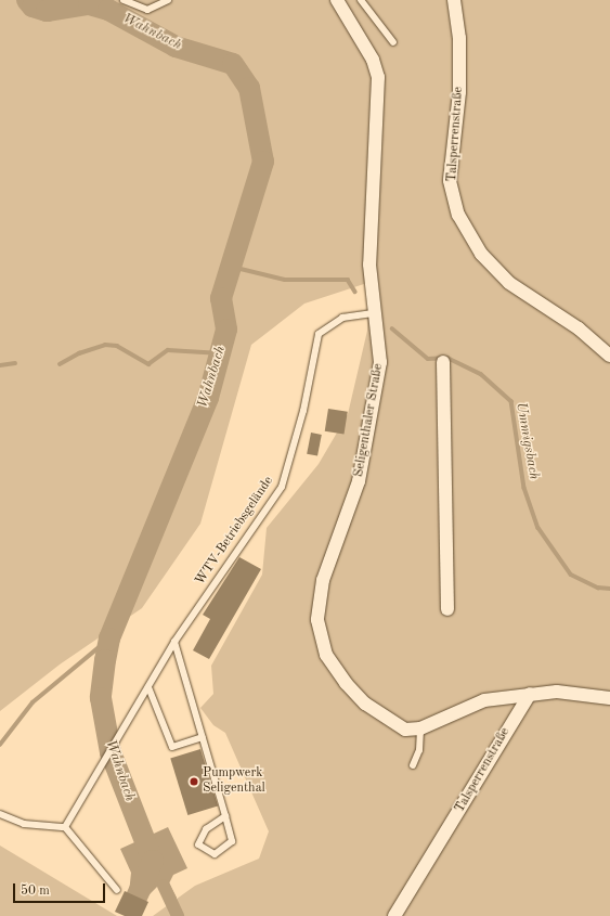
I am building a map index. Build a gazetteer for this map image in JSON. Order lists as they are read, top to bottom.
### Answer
{
  "streets": {
    "street": ["Talsperrenstraße", "Seligenthaler Straße"],
    "lane": ["WTV-Betriebsgelände"]
  },
  "crossings": [
    ["Talsperrenstraße", "Seligenthaler Straße"],
    ["Seligenthaler Straße", "WTV-Betriebsgelände"]
  ],
  "water": ["Wahnbach", "Ummigsbach"],
  "places": ["Pumpwerk Seligenthal"],
  "scale_bar": "50 m"
}
